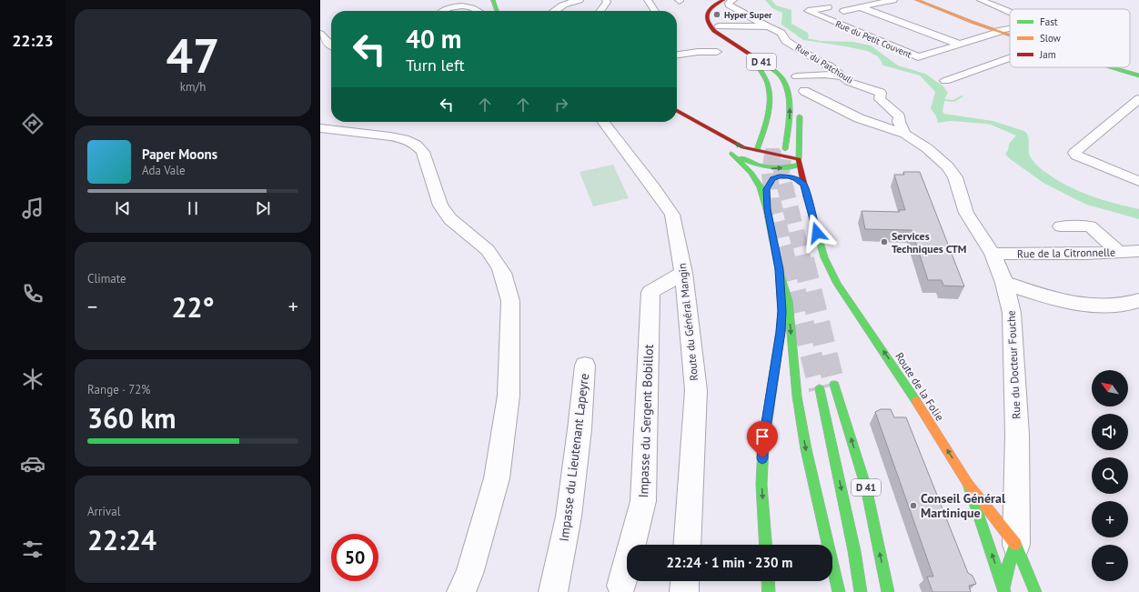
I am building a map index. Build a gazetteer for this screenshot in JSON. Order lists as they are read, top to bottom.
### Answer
{
  "streets": {
    "main road": ["D 41", "Route de la Folie"],
    "street": [
      "Rue du Petit Couvent",
      "Rue du Patchouli",
      "Rue de la Citronnelle",
      "Route du Général Mangin",
      "Rue du Docteur Fouche",
      "Impasse du Sergent Bobillot",
      "Impasse du Lieutenant Lapeyre"
    ]
  },
  "crossings": [
    ["Rue du Patchouli", "Rue du Docteur Fouche"],
    ["Rue de la Citronnelle", "Rue du Docteur Fouche"],
    ["Route du Général Mangin", "Impasse du Sergent Bobillot"],
    ["Rue du Docteur Fouche", "Route de la Folie"]
  ],
  "places": ["Hyper Super", "Services Techniques CTM", "Conseil Général Martinique"],
  "legend": ["Fast", "Slow", "Jam"],
  "north": "top left",
  "page": {
    "tabs": "22:23",
    "tile": [
      ["47", "km/h"],
      "Climate",
      ["Range · 72%", "360 km"],
      ["Arrival", "22:24"]
    ],
    "turn": ["40 m", "Turn left"],
    "song": ["Paper Moons", "Ada Vale"],
    "heat": ["−", "22°", "+"],
    "map_buttons": ["+", "−"],
    "limit": "50",
    "trip": "22:24 · 1 min · 230 m"
  }
}
